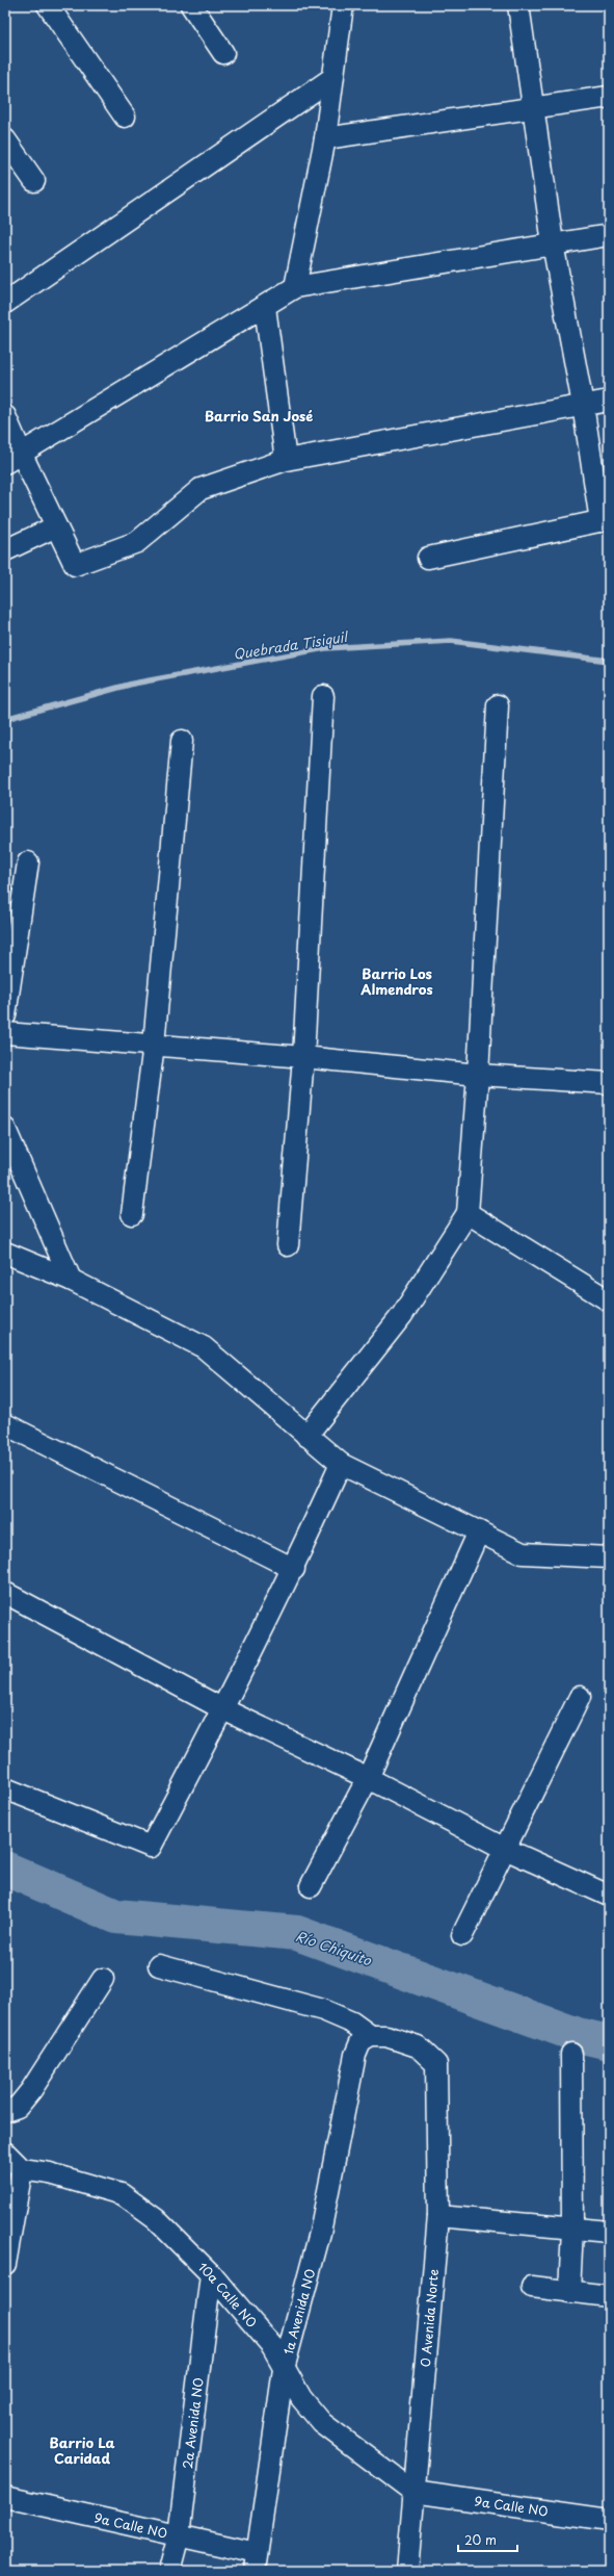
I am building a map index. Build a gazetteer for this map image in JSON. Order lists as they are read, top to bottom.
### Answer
{
  "streets": {
    "street": [
      "10a Calle NO",
      "1a Avenida NO",
      "0 Avenida Norte",
      "2a Avenida NO",
      "9a Calle NO"
    ]
  },
  "crossings": [
    ["10a Calle NO", "1a Avenida NO"],
    ["10a Calle NO", "0 Avenida Norte"],
    ["10a Calle NO", "2a Avenida NO"],
    ["10a Calle NO", "9a Calle NO"],
    ["1a Avenida NO", "0 Avenida Norte"],
    ["1a Avenida NO", "9a Calle NO"],
    ["0 Avenida Norte", "9a Calle NO"],
    ["2a Avenida NO", "9a Calle NO"]
  ],
  "districts": ["Barrio San José", "Barrio Los Almendros", "Barrio La Caridad"],
  "water": ["Quebrada Tisiquil", "Río Chiquito"],
  "scale_bar": "20 m"
}
